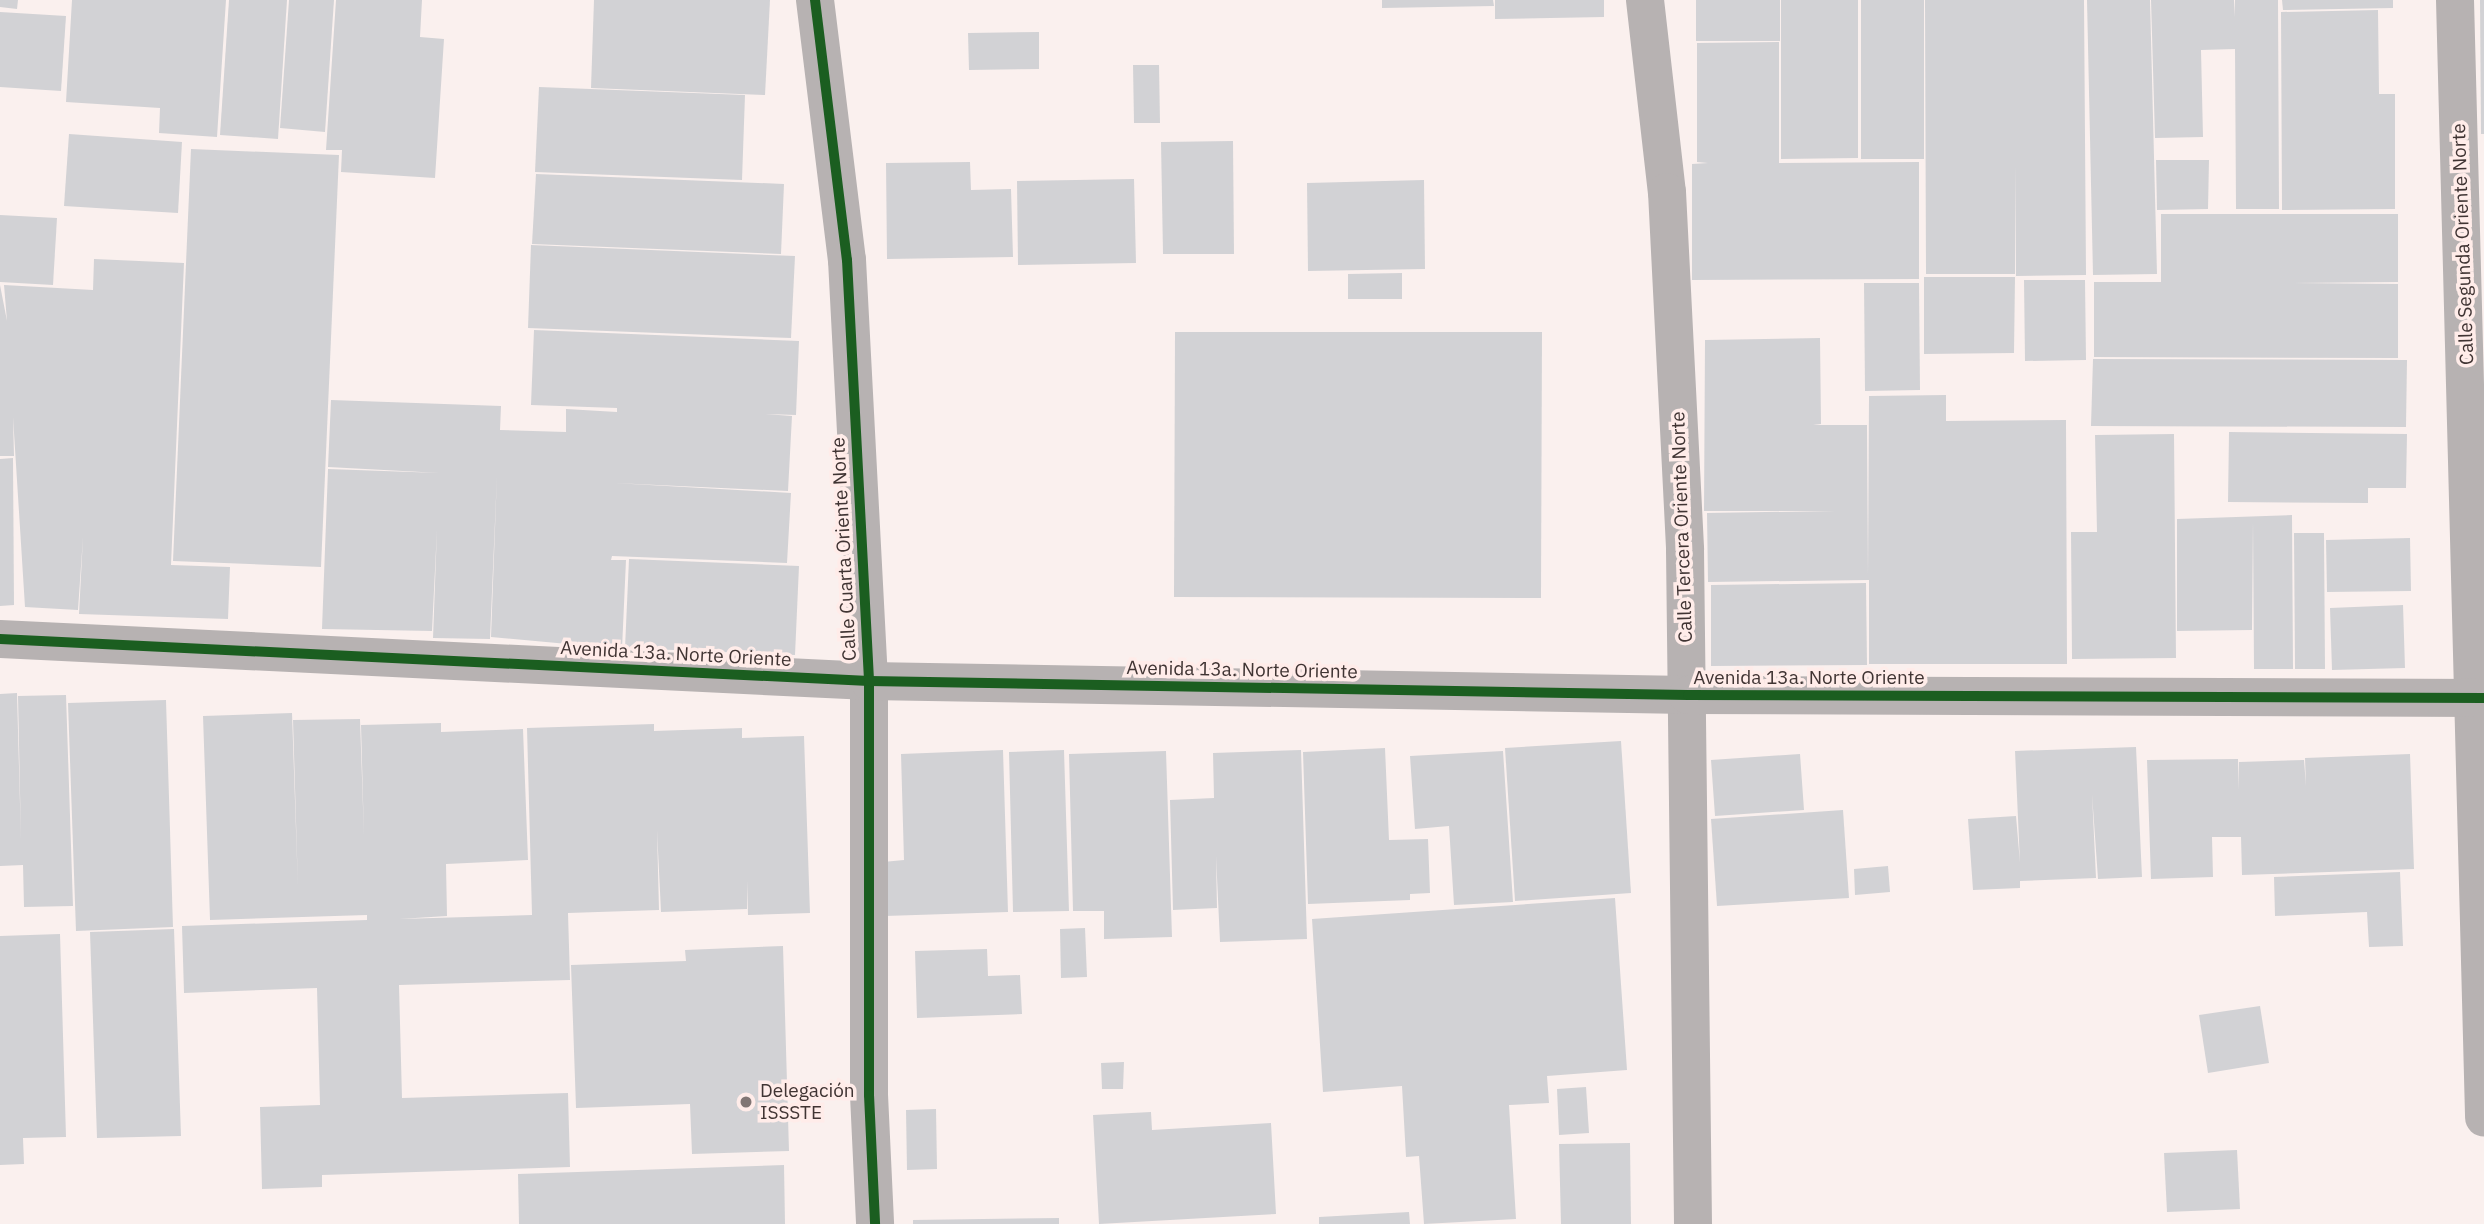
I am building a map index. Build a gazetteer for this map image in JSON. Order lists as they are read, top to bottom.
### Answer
{
  "streets": {
    "street": [
      "Calle Segunda Oriente Norte",
      "Calle Tercera Oriente Norte",
      "Calle Cuarta Oriente Norte",
      "Avenida 13a. Norte Oriente"
    ]
  },
  "crossings": [
    ["Calle Segunda Oriente Norte", "Avenida 13a. Norte Oriente"],
    ["Calle Tercera Oriente Norte", "Avenida 13a. Norte Oriente"],
    ["Calle Cuarta Oriente Norte", "Avenida 13a. Norte Oriente"]
  ],
  "places": ["Delegación ISSSTE"]
}
